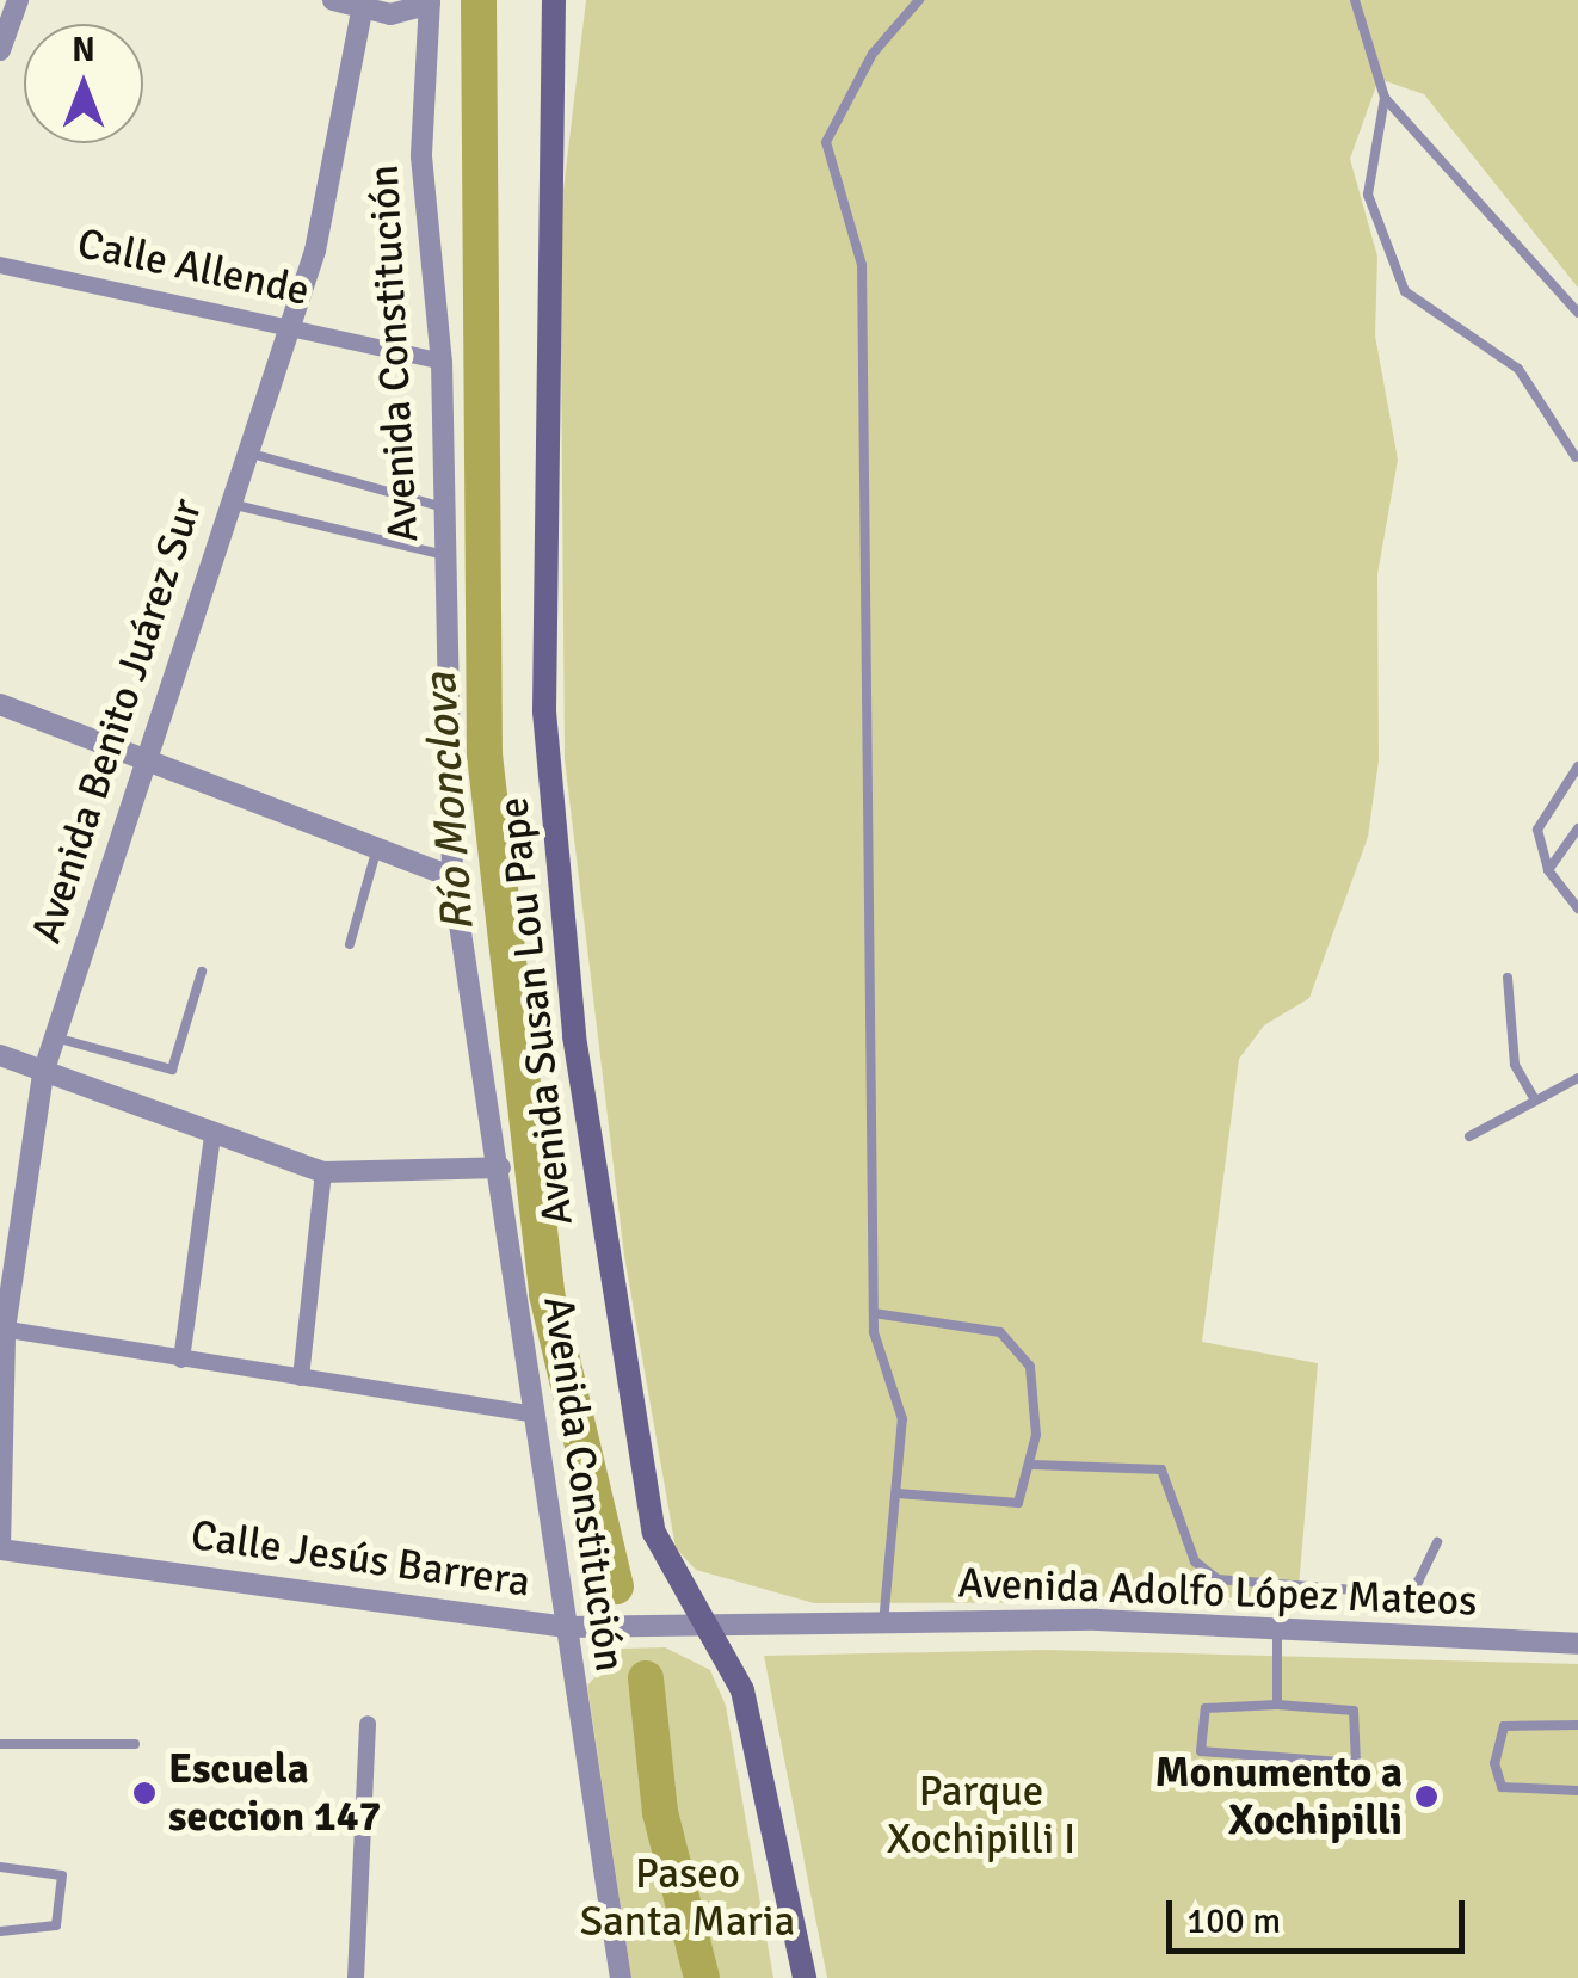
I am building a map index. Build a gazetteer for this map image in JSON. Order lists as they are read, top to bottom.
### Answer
{
  "streets": {
    "main road": ["Avenida Susan Lou Pape"],
    "street": [
      "Calle Allende",
      "Avenida Constitución",
      "Avenida Benito Juárez Sur",
      "Calle Jesús Barrera",
      "Avenida Adolfo López Mateos"
    ]
  },
  "crossings": [
    ["Calle Allende", "Avenida Constitución"],
    ["Calle Allende", "Avenida Benito Juárez Sur"],
    ["Avenida Constitución", "Calle Jesús Barrera"],
    ["Avenida Benito Juárez Sur", "Calle Jesús Barrera"],
    ["Avenida Susan Lou Pape", "Calle Jesús Barrera"],
    ["Avenida Susan Lou Pape", "Avenida Adolfo López Mateos"],
    ["Calle Jesús Barrera", "Avenida Adolfo López Mateos"]
  ],
  "water": ["Río Monclova"],
  "parks": ["Parque Xochipilli I", "Paseo Santa Maria"],
  "places": ["Escuela seccion 147", "Monumento a Xochipilli"],
  "scale_bar": "100 m",
  "north": "top"
}
